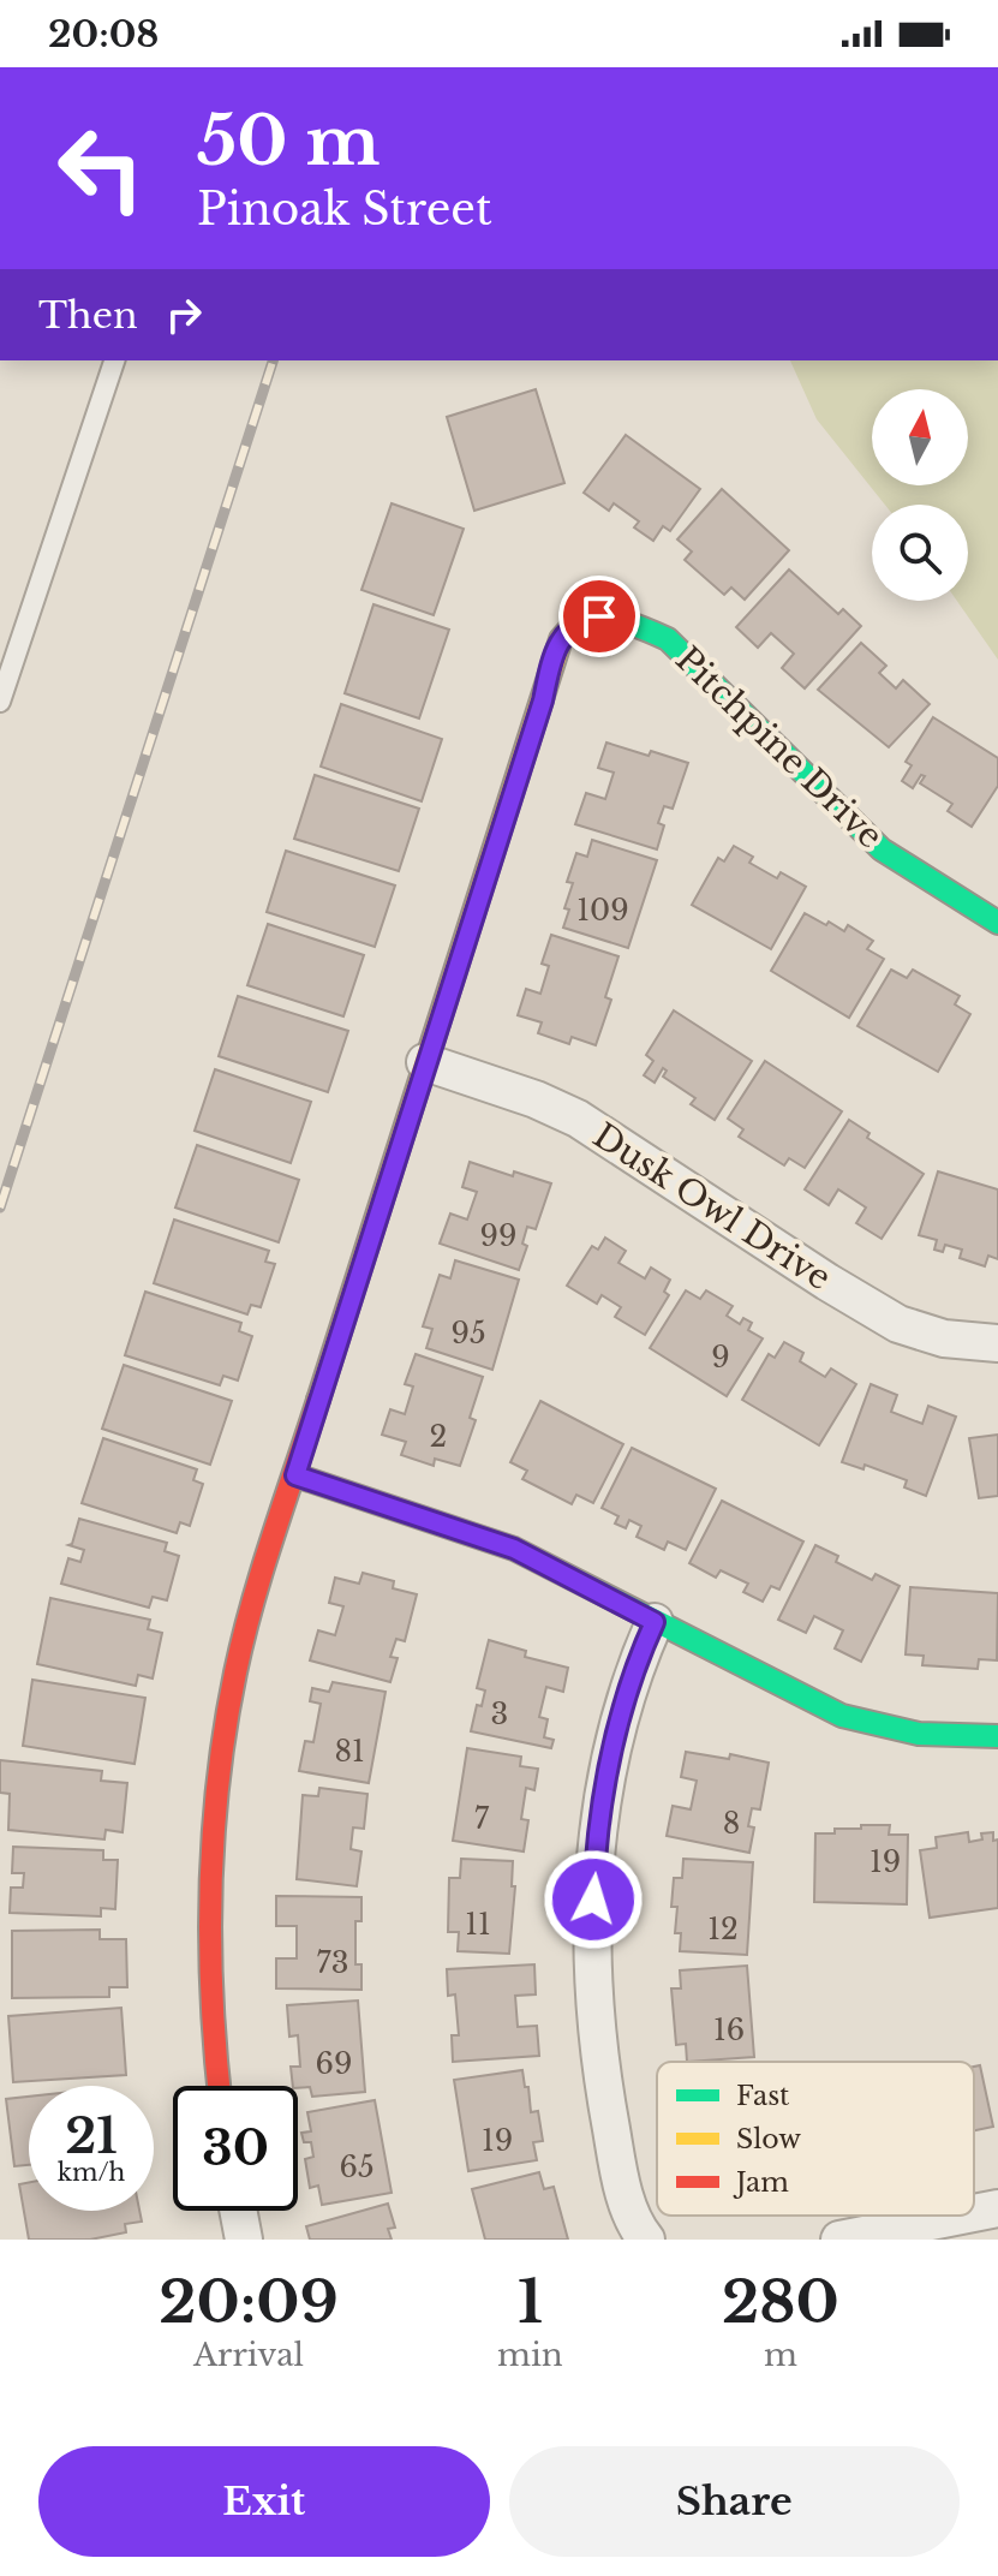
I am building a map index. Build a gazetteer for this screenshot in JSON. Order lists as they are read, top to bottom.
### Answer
{
  "streets": {
    "street": ["Pitchpine Drive", "Dusk Owl Drive"]
  },
  "crossings": [
    ["Pitchpine Drive", "Dusk Owl Drive"]
  ],
  "house_numbers": [
    "109",
    "99",
    "95",
    "9",
    "2",
    "3",
    "81",
    "7",
    "8",
    "19",
    "11",
    "12",
    "73",
    "16",
    "69",
    "19",
    "65"
  ],
  "legend": ["Fast", "Slow", "Jam"],
  "north": "top",
  "page": {
    "status": "20:08",
    "turn": ["50 m", "Pinoak Street"],
    "then": "Then",
    "speed": "21 km/h",
    "limit": "30",
    "eta": [
      "20:09",
      "Arrival",
      "1",
      "min",
      "280",
      "m"
    ],
    "buttons": ["Exit", "Share"]
  }
}
